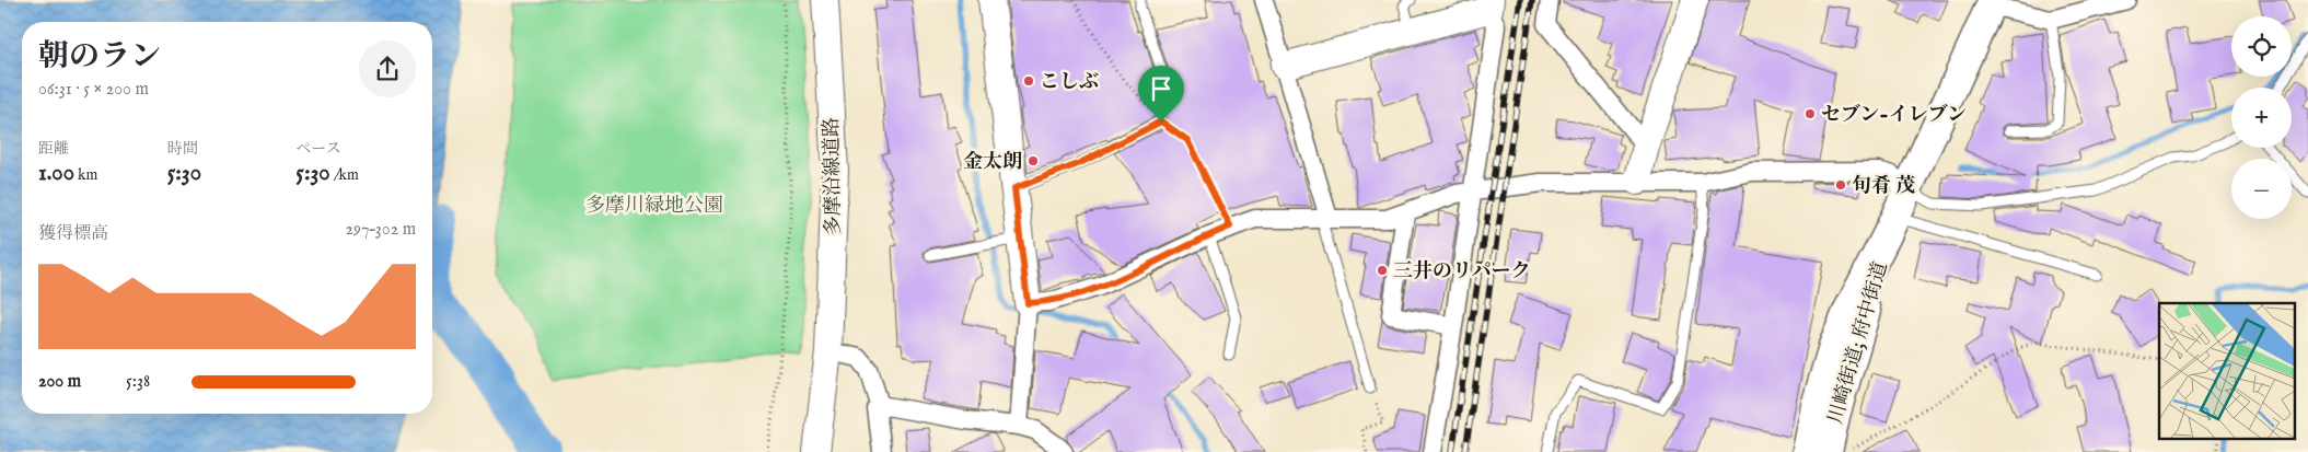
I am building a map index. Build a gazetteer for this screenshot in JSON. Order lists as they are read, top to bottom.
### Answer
{
  "streets": {
    "main road": ["川崎街道; 府中街道"],
    "street": ["多摩沿線道路"]
  },
  "parks": ["多摩川緑地公園"],
  "places": [
    "こしぶ",
    "セブン-イレブン",
    "金太朗",
    "旬肴 茂",
    "三井のリパーク"
  ],
  "page": {
    "map_buttons": ["+", "−"],
    "heading": ["朝のラン", "06:31 · 5 × 200 m"],
    "stats": [
      ["距離", "1.00 km"],
      ["時間", "5:30"],
      ["ペース", "5:30 /km"]
    ],
    "chart": ["獲得標高", "297–302 m"],
    "list": [
      {
        "name": "200 m",
        "note": "5:38"
      }
    ]
  }
}
